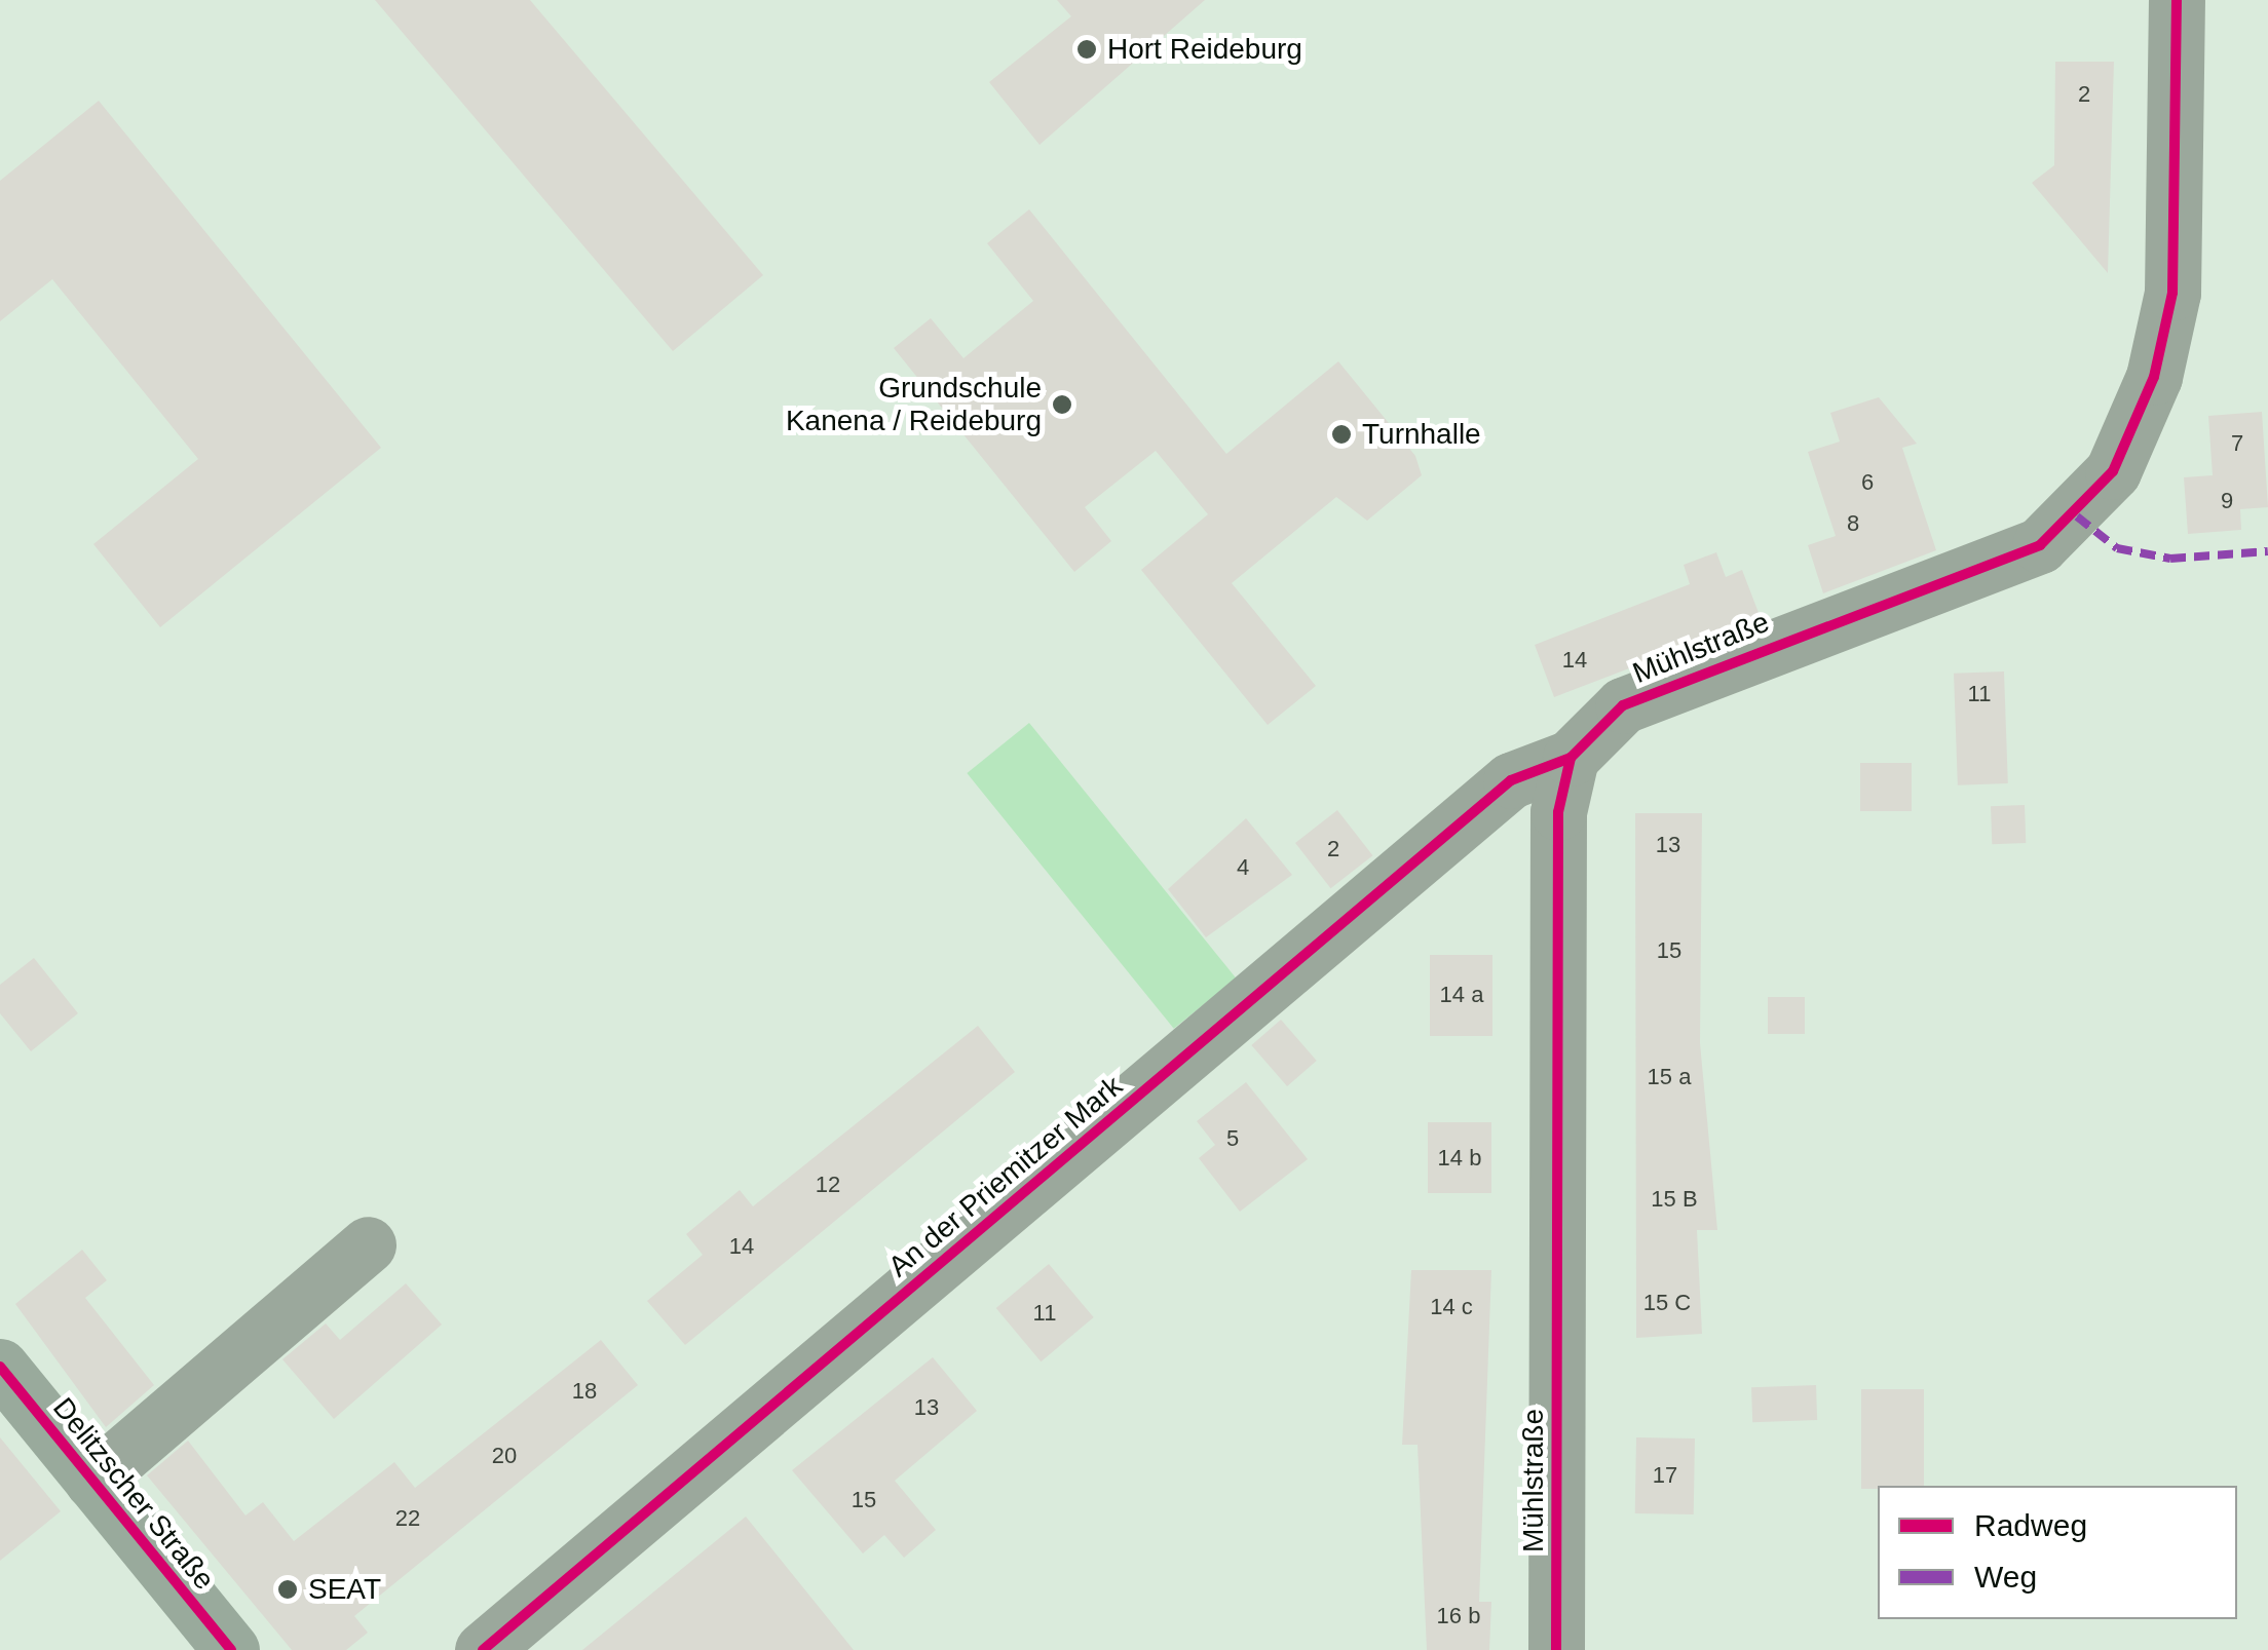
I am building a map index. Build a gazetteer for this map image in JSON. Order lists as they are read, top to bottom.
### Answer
{
  "streets": {
    "main road": ["Delitzscher Straße"],
    "street": ["Mühlstraße", "An der Priemitzer Mark"]
  },
  "crossings": [
    ["Mühlstraße", "An der Priemitzer Mark"]
  ],
  "places": [
    "Hort Reideburg",
    "Grundschule Kanena / Reideburg",
    "Turnhalle",
    "SEAT"
  ],
  "house_numbers": [
    "2",
    "7",
    "6",
    "9",
    "8",
    "14",
    "11",
    "13",
    "2",
    "4",
    "15",
    "14 a",
    "15 a",
    "5",
    "14 b",
    "12",
    "15 B",
    "14",
    "15 C",
    "14 c",
    "11",
    "18",
    "13",
    "20",
    "17",
    "15",
    "22",
    "16 b"
  ],
  "legend": ["Radweg", "Weg"]
}
